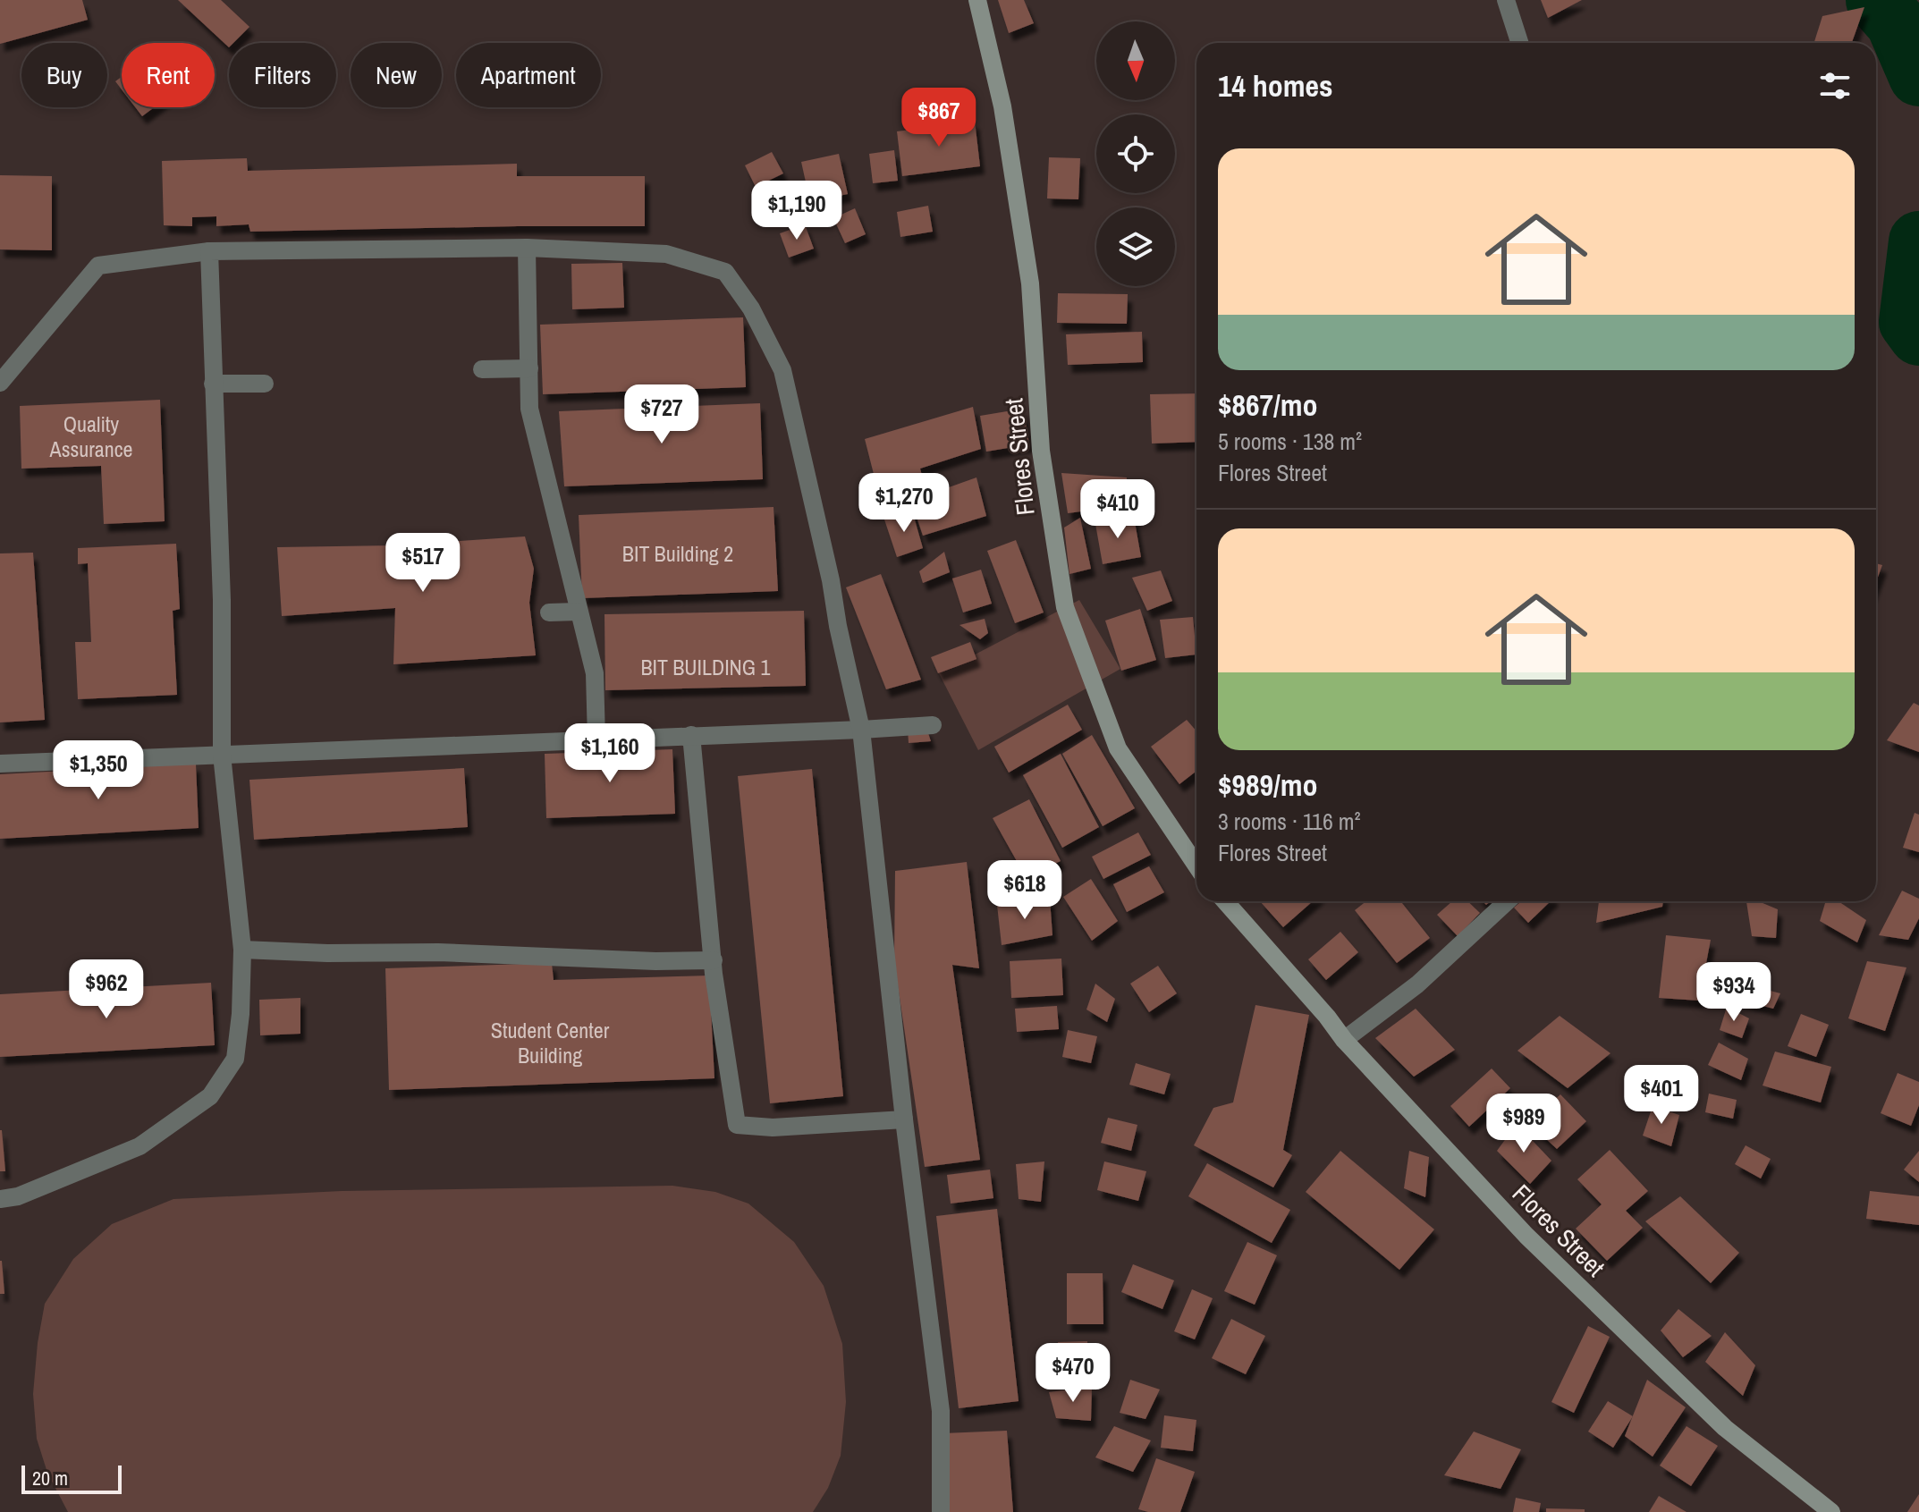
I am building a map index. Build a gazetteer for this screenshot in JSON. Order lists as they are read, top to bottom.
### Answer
{
  "streets": {
    "street": ["Flores Street"]
  },
  "house_numbers": [
    "Quality Assurance",
    "BIT Building 2",
    "BIT BUILDING 1",
    "Student Center Building"
  ],
  "scale_bar": "20 m",
  "north": "bottom",
  "page": {
    "chip": [
      "Buy",
      "Rent",
      "Filters",
      "New",
      "Apartment"
    ],
    "heading": "14 homes",
    "price": [
      "$867",
      "$1,190",
      "$727",
      "$1,270",
      "$410",
      "$517",
      "$1,160",
      "$1,350",
      "$618",
      "$962",
      "$934",
      "$401",
      "$989",
      "$470"
    ],
    "list": [
      {
        "name": "$867/mo",
        "note": "5 rooms · 138 m² · Flores Street"
      },
      {
        "name": "$989/mo",
        "note": "3 rooms · 116 m² · Flores Street"
      }
    ],
    "scale": "20 m"
  }
}
